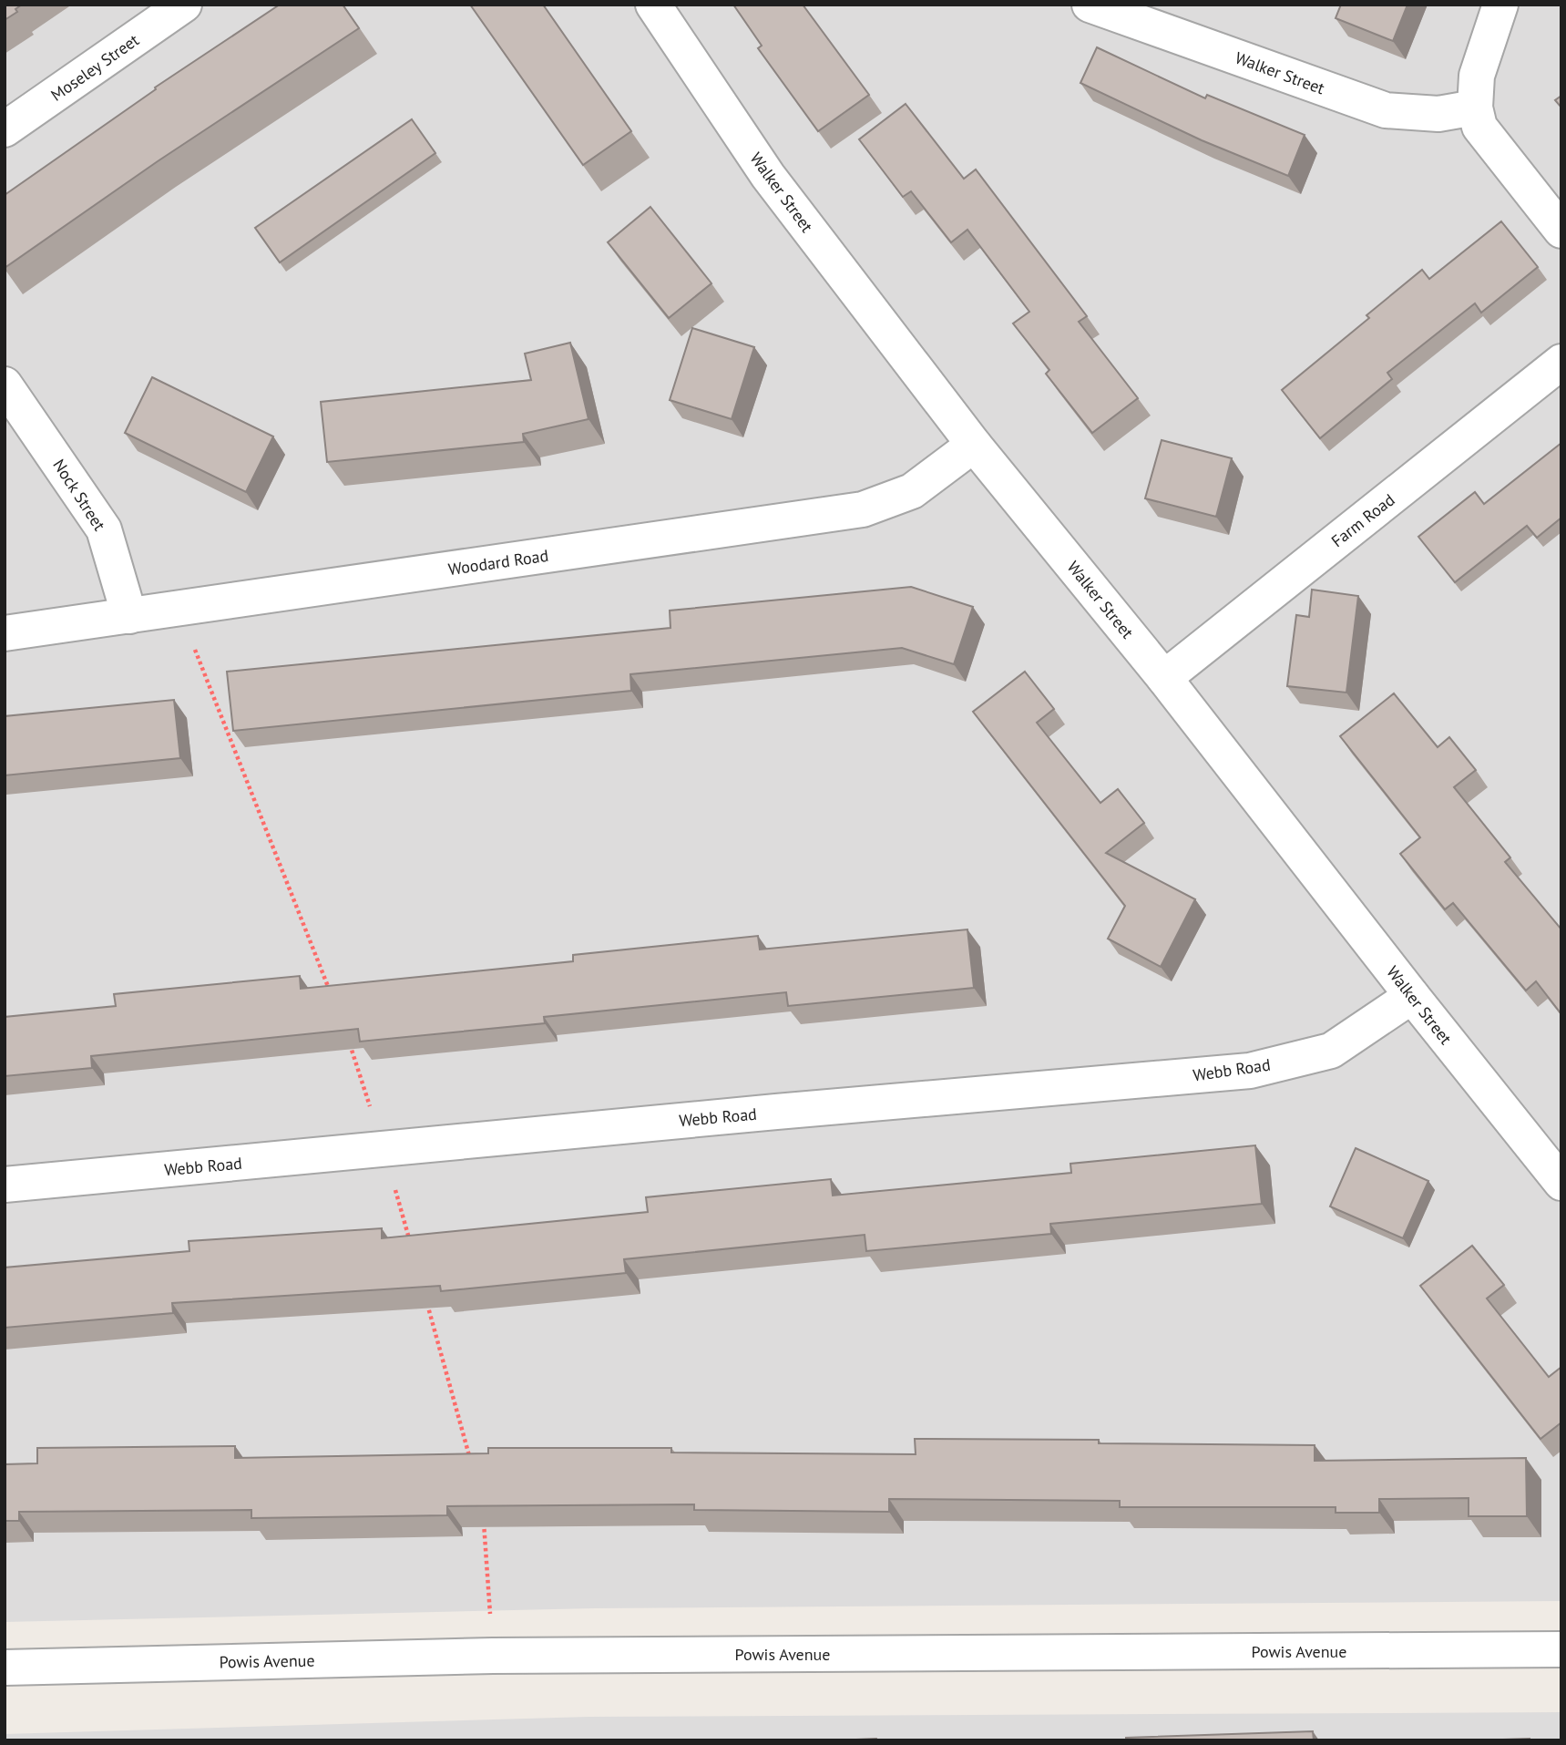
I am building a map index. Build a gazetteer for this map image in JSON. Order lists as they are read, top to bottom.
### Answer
{
  "streets": {
    "street": [
      "Moseley Street",
      "Walker Street",
      "Nock Street",
      "Farm Road",
      "Woodard Road",
      "Webb Road",
      "Powis Avenue"
    ]
  },
  "crossings": [
    ["Walker Street", "Farm Road"],
    ["Walker Street", "Woodard Road"],
    ["Walker Street", "Webb Road"],
    ["Nock Street", "Woodard Road"]
  ]
}
